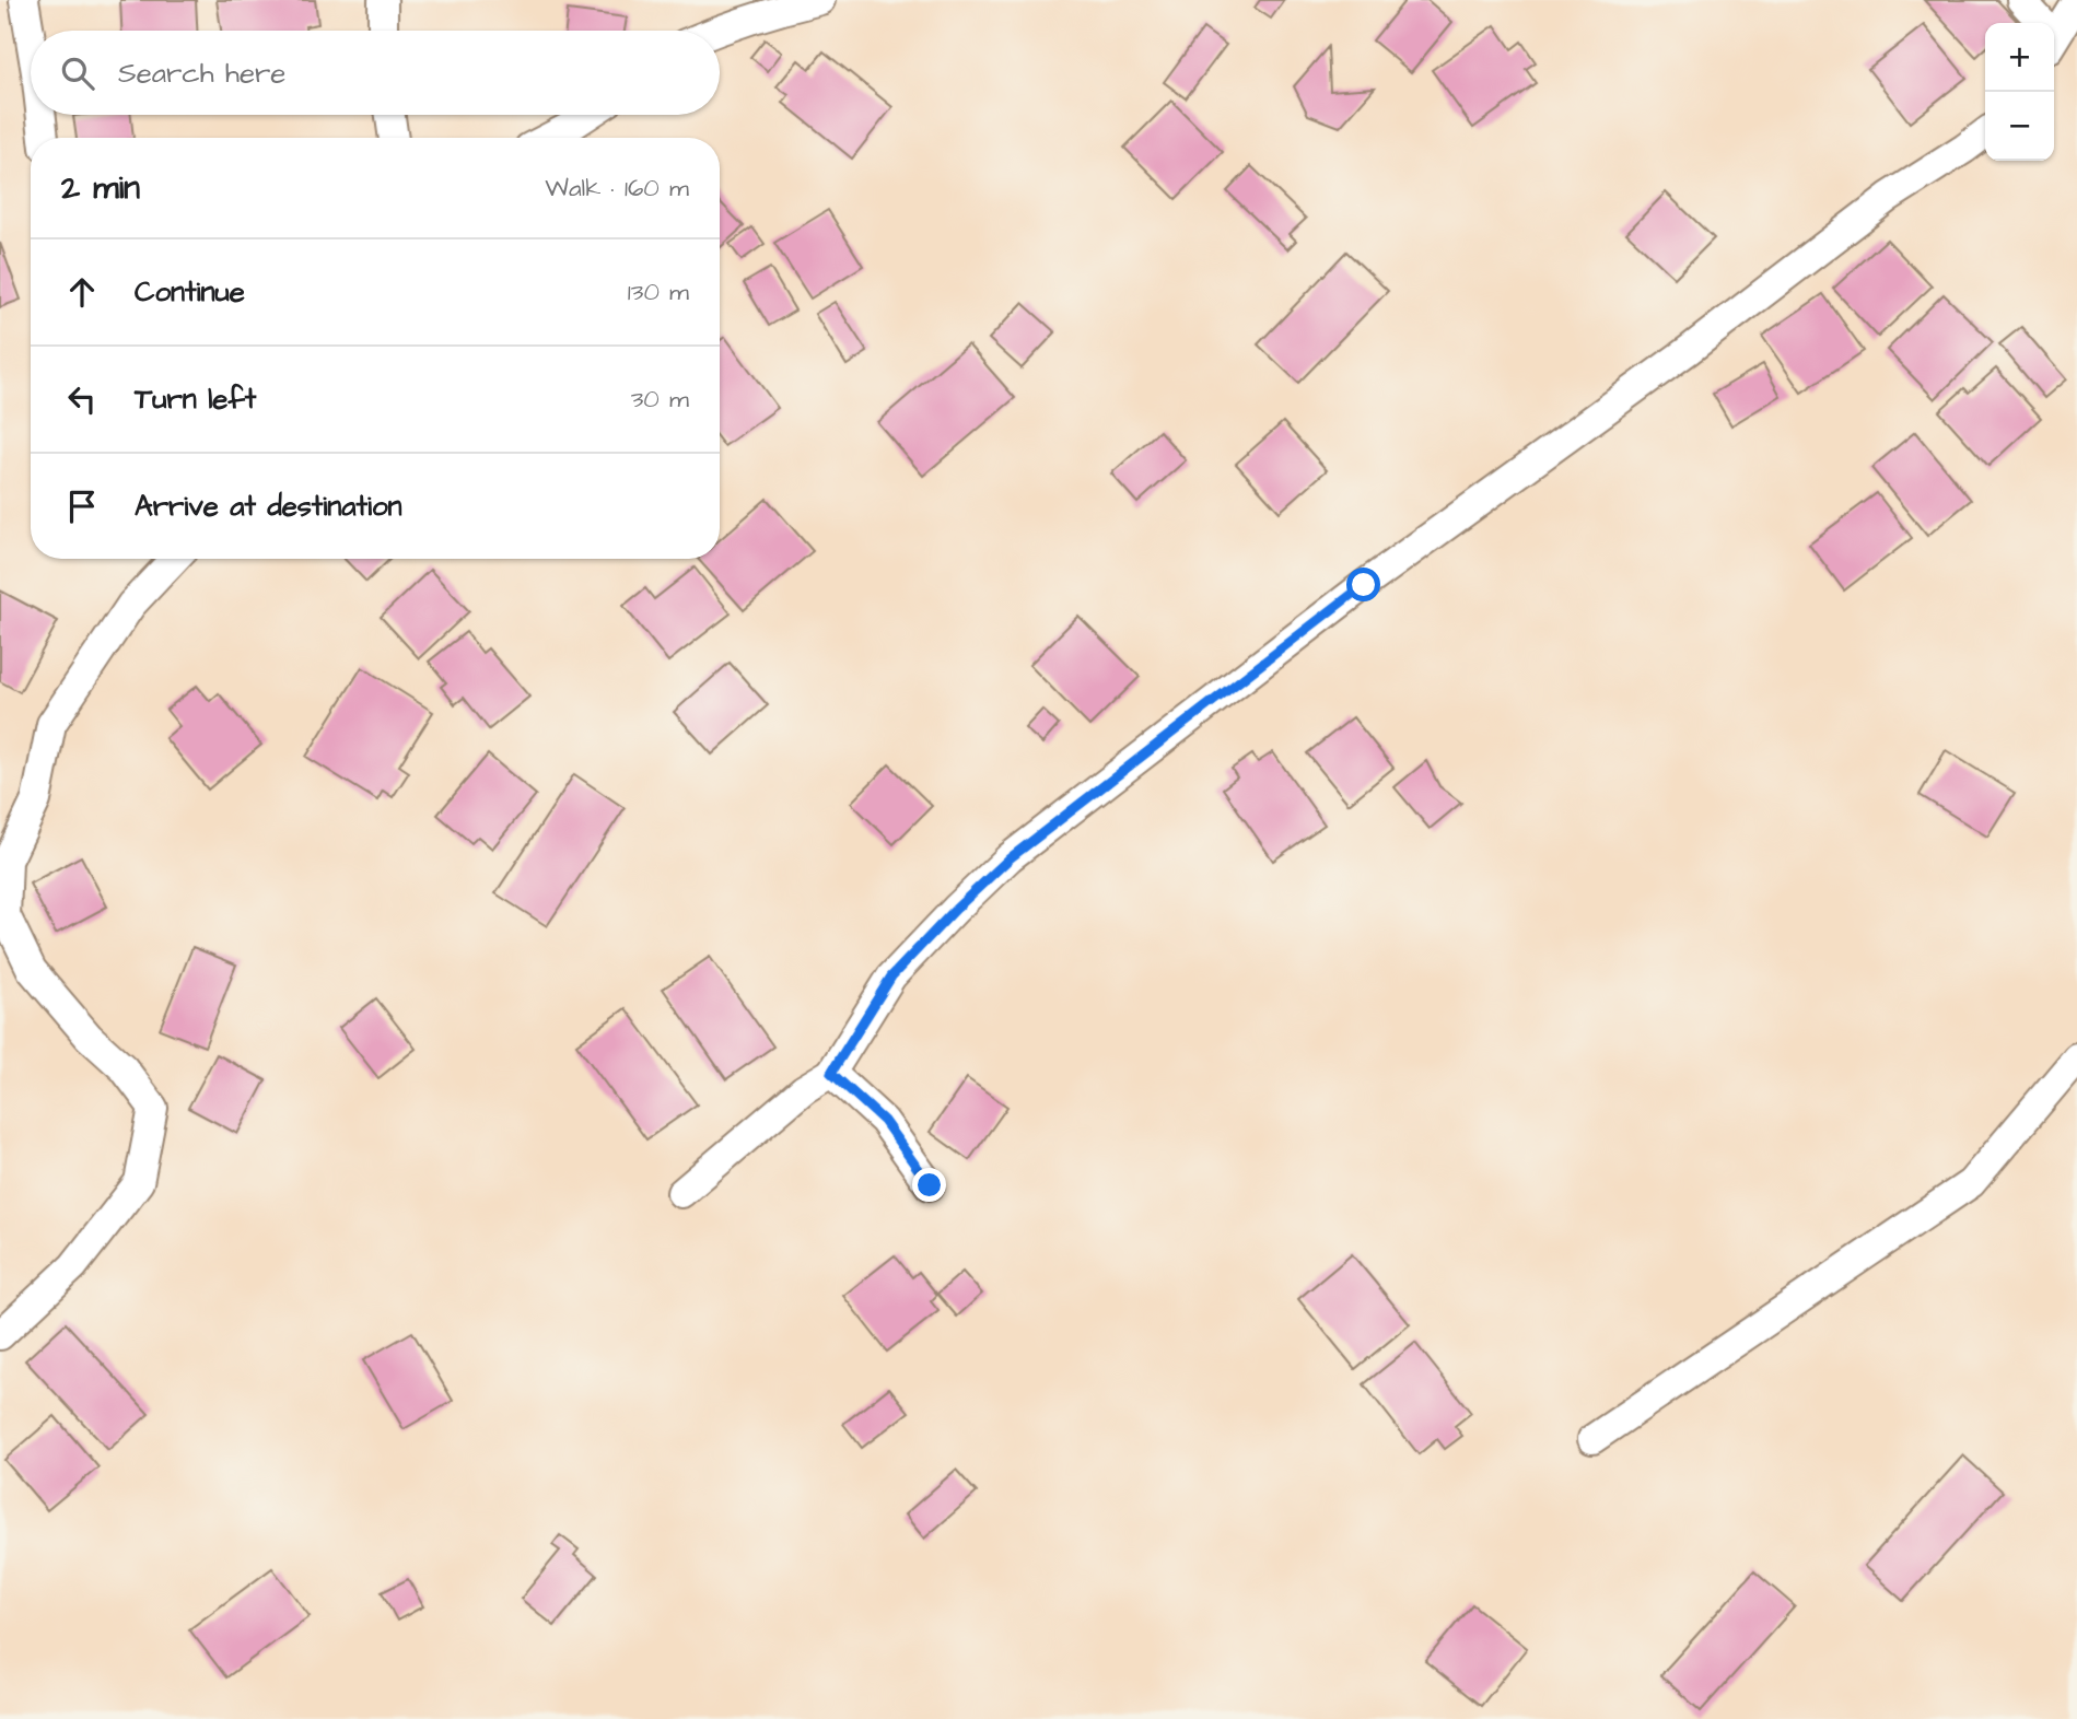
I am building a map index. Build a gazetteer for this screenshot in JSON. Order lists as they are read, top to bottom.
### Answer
{
  "page": {
    "map_buttons": ["+", "−"],
    "search": "Search here",
    "heading": ["2 min", "Walk · 160 m"],
    "list": [
      ["Continue", "130 m"],
      ["Turn left", "30 m"],
      "Arrive at destination"
    ]
  }
}
